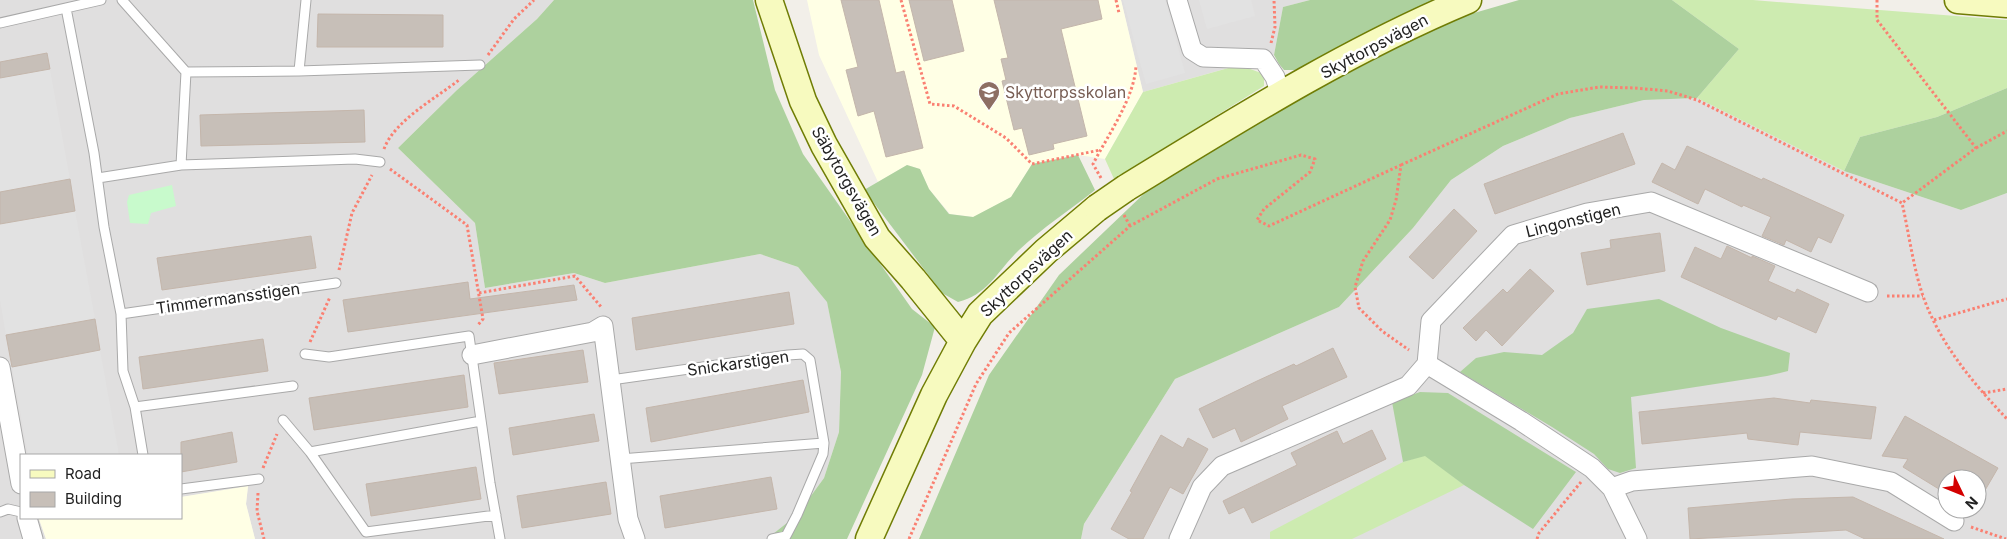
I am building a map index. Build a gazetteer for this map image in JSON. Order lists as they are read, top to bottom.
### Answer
{
  "streets": {
    "street": ["Skyttorpsvägen", "Säbytorgsvägen", "Lingonstigen"],
    "lane": ["Timmermansstigen", "Snickarstigen"]
  },
  "crossings": [
    ["Skyttorpsvägen", "Säbytorgsvägen"]
  ],
  "places": {
    "school or university": ["Skyttorpsskolan"]
  },
  "legend": ["Road", "Building"],
  "north": "bottom right"
}
